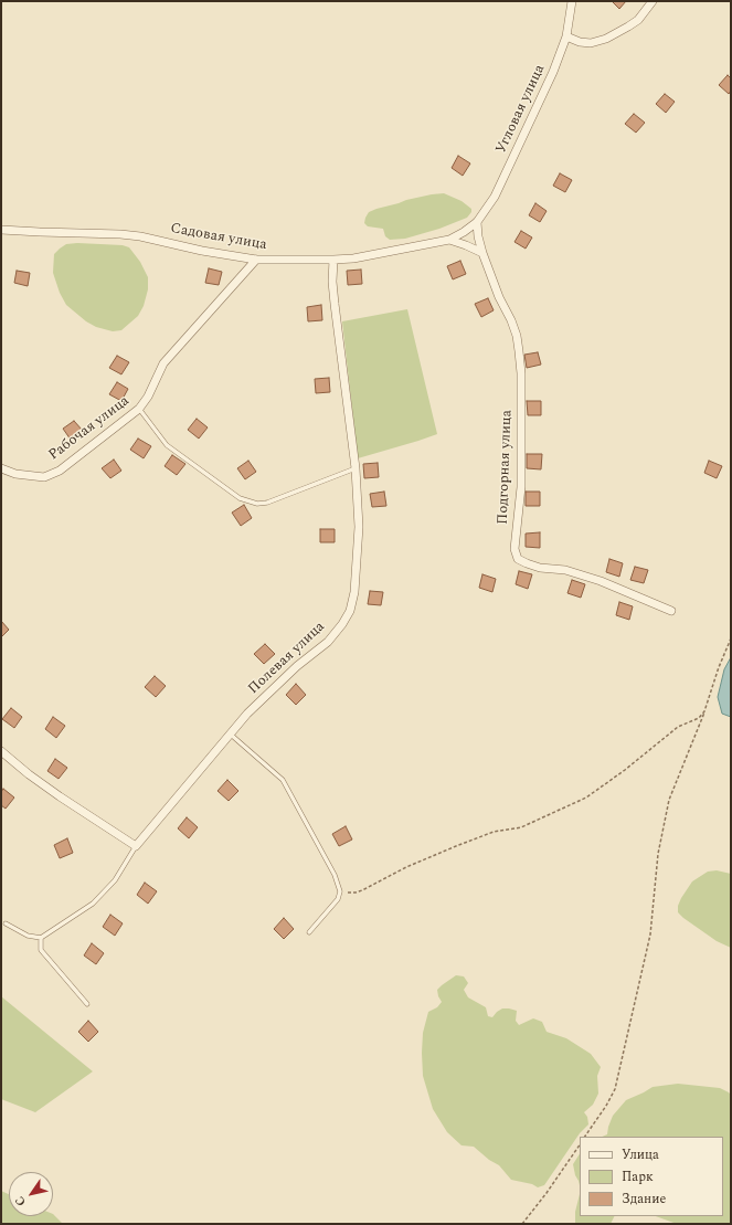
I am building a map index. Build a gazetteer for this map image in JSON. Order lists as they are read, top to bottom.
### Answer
{
  "streets": {
    "street": [
      "Угловая улица",
      "Садовая улица",
      "Рабочая улица",
      "Подгорная улица",
      "Полевая улица"
    ]
  },
  "crossings": [
    ["Угловая улица", "Садовая улица"],
    ["Угловая улица", "Подгорная улица"],
    ["Садовая улица", "Рабочая улица"],
    ["Садовая улица", "Подгорная улица"],
    ["Садовая улица", "Полевая улица"]
  ],
  "legend": ["Улица", "Парк", "Здание"],
  "north": "bottom left"
}
